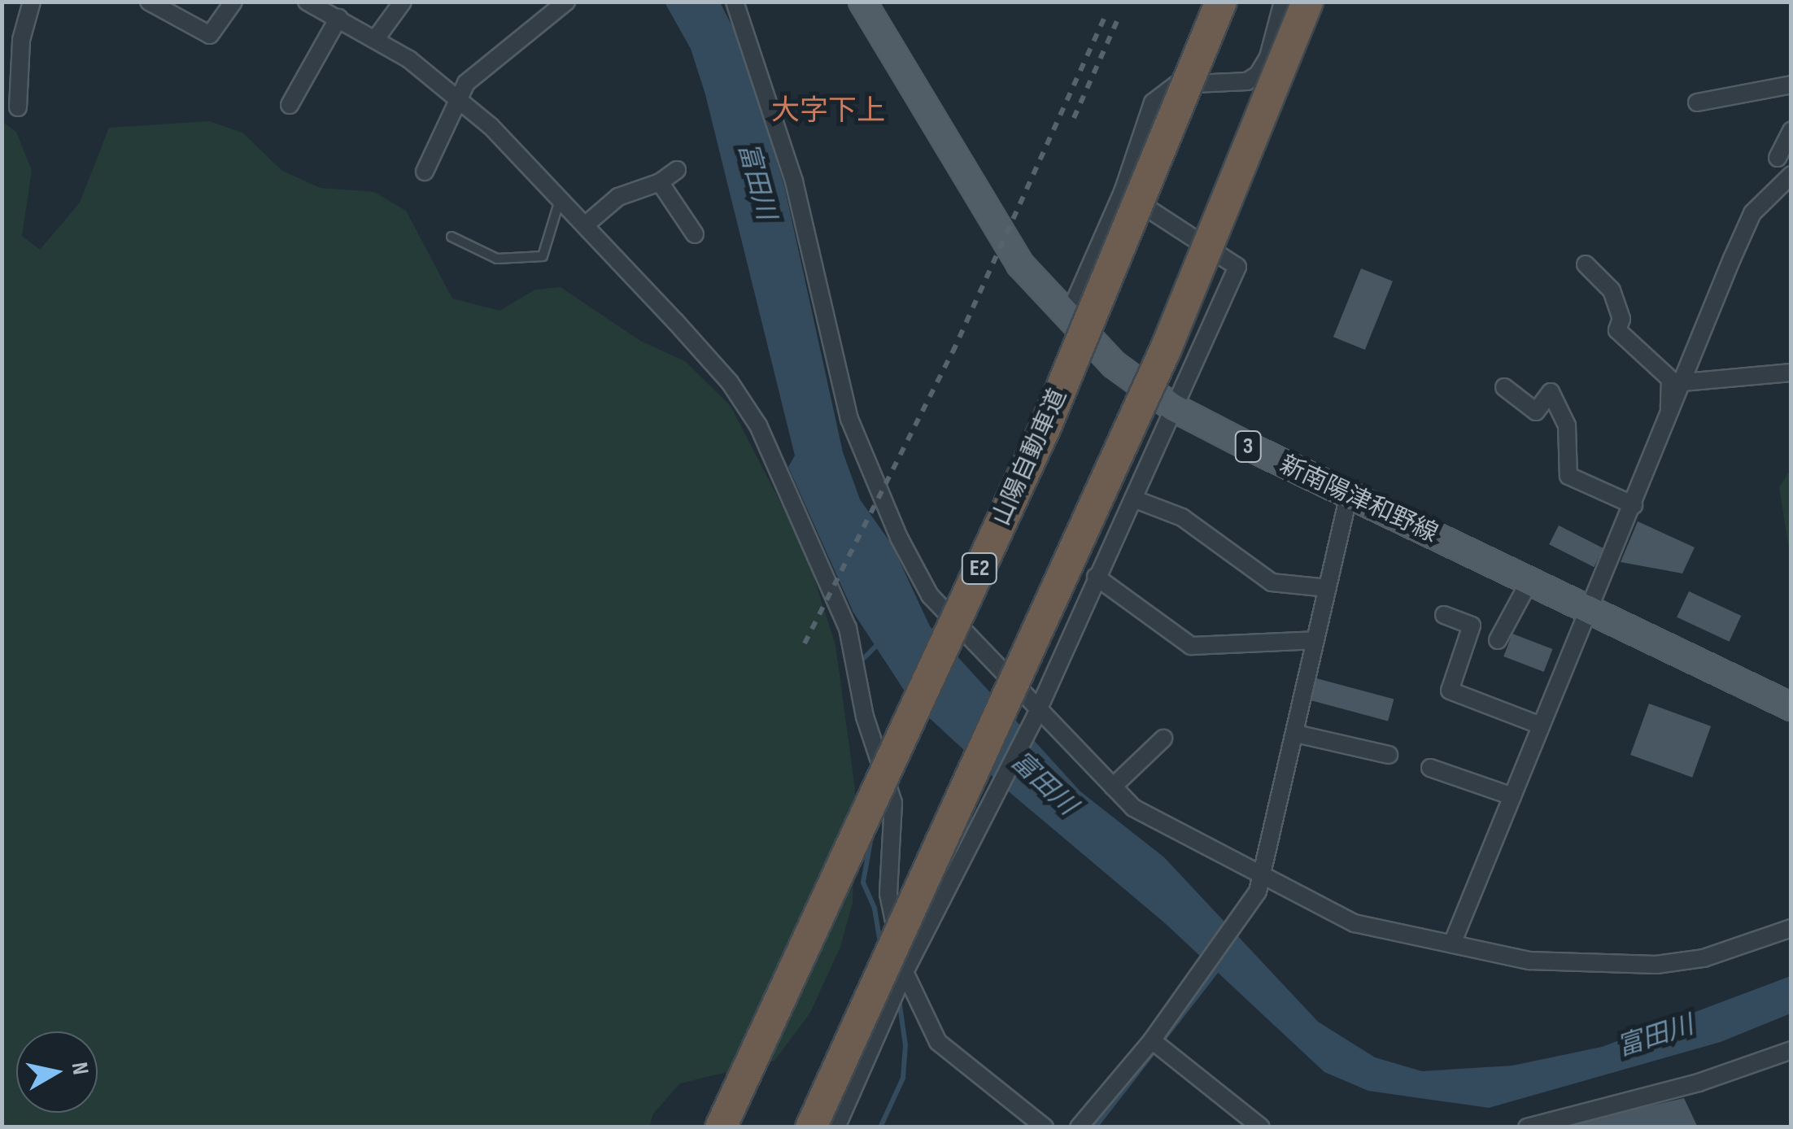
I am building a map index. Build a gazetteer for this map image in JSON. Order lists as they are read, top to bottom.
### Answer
{
  "streets": {
    "highway": ["山陽自動車道", "E2"],
    "main road": ["3", "新南陽津和野線"]
  },
  "districts": ["大字下上"],
  "water": ["富田川"],
  "north": "right"
}
